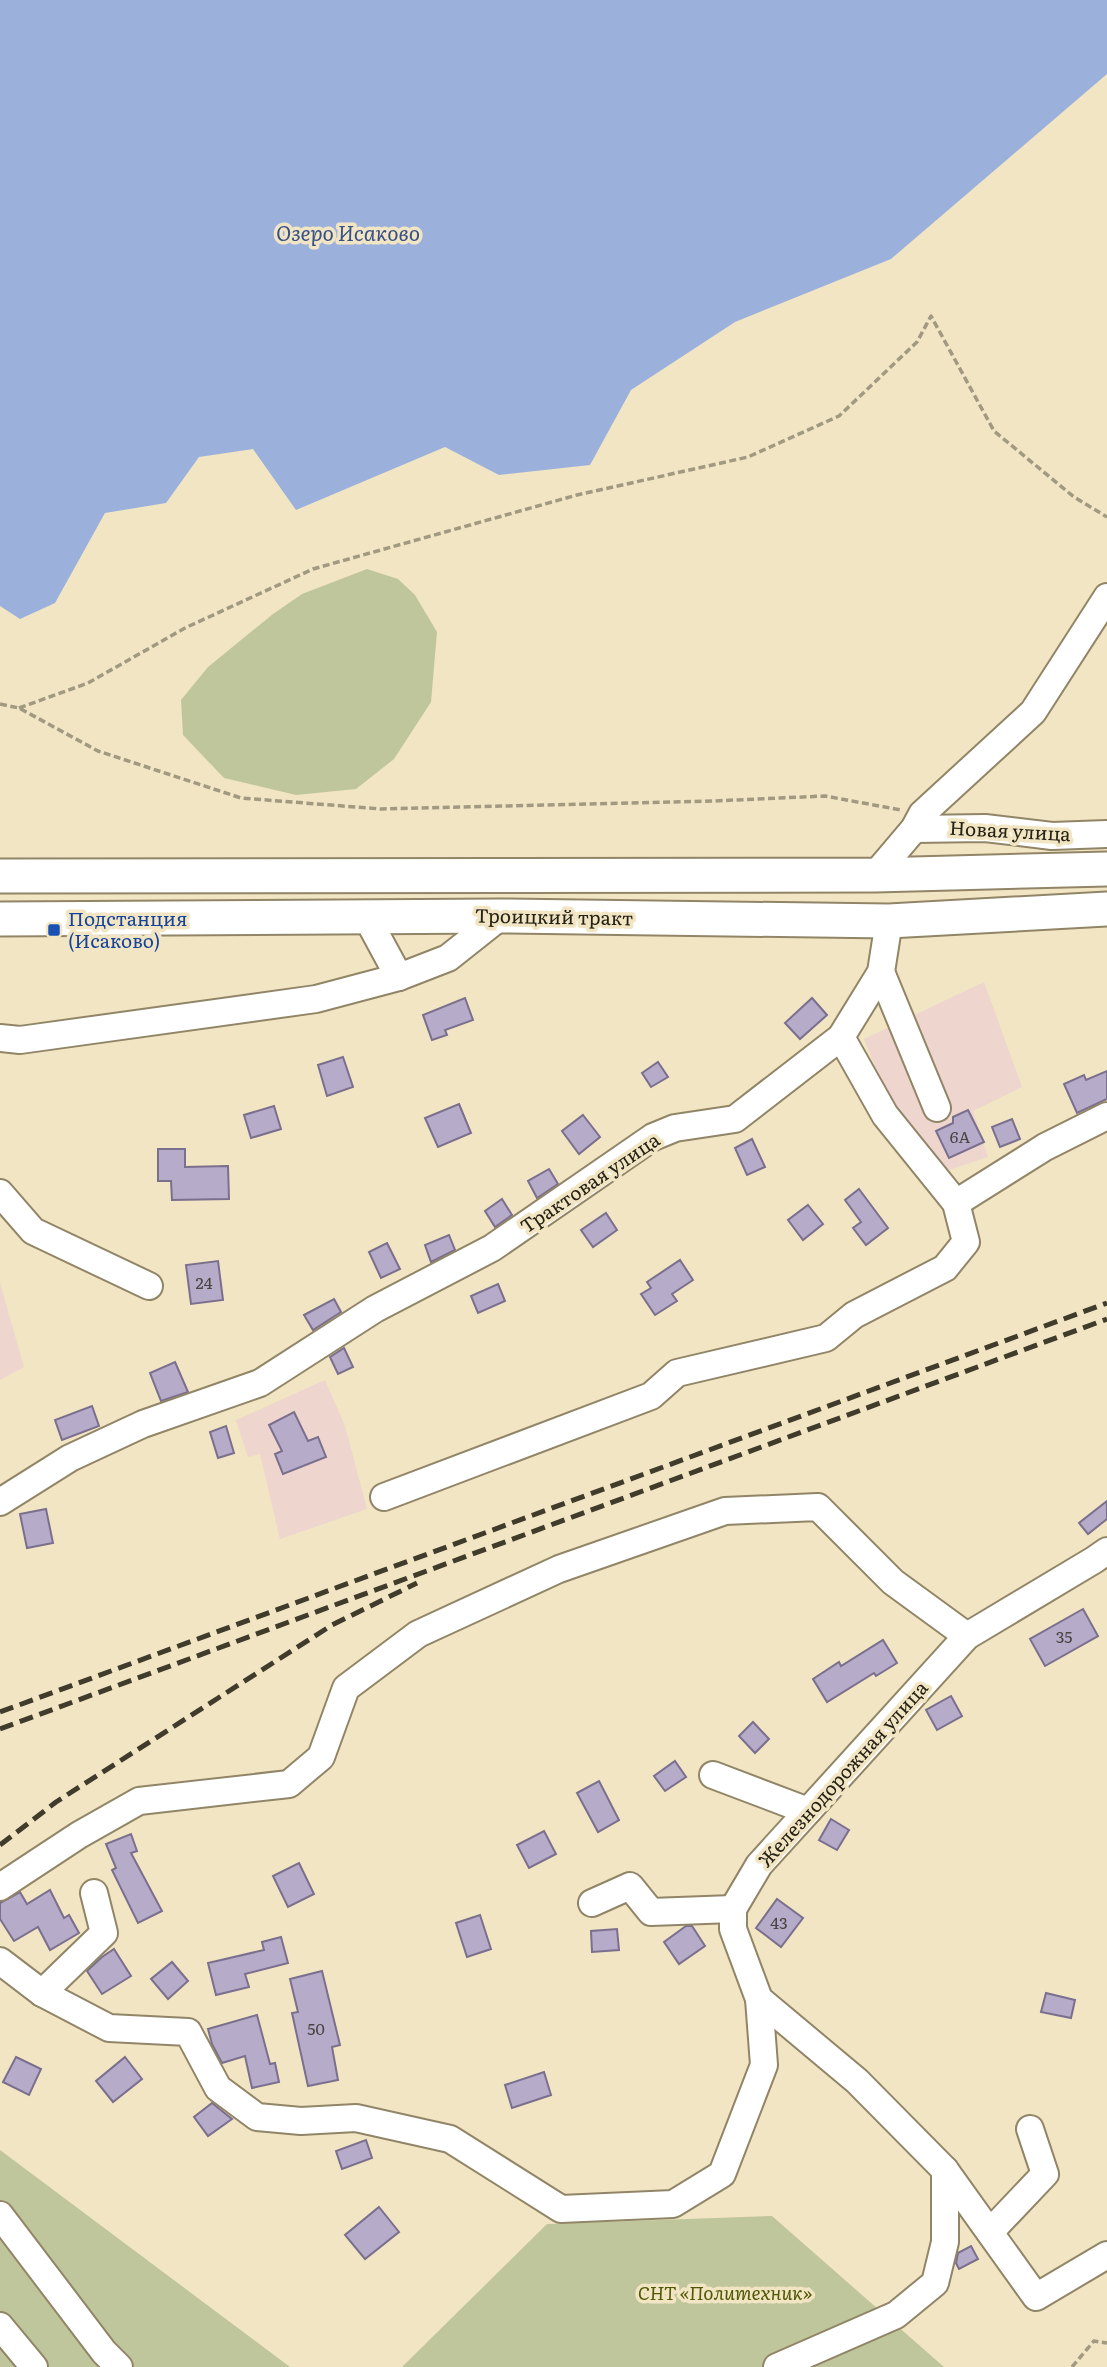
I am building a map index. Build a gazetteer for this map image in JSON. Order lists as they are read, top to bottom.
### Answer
{
  "streets": {
    "main road": ["Троицкий тракт"],
    "street": ["Новая улица", "Трактовая улица", "Железнодорожная улица"]
  },
  "water": ["Озеро Исаково"],
  "parks": ["СНТ «Политехник»"],
  "places": {
    "transit": ["Подстанция (Исаково)"]
  },
  "house_numbers": [
    "6А",
    "24",
    "35",
    "43",
    "50"
  ]
}
